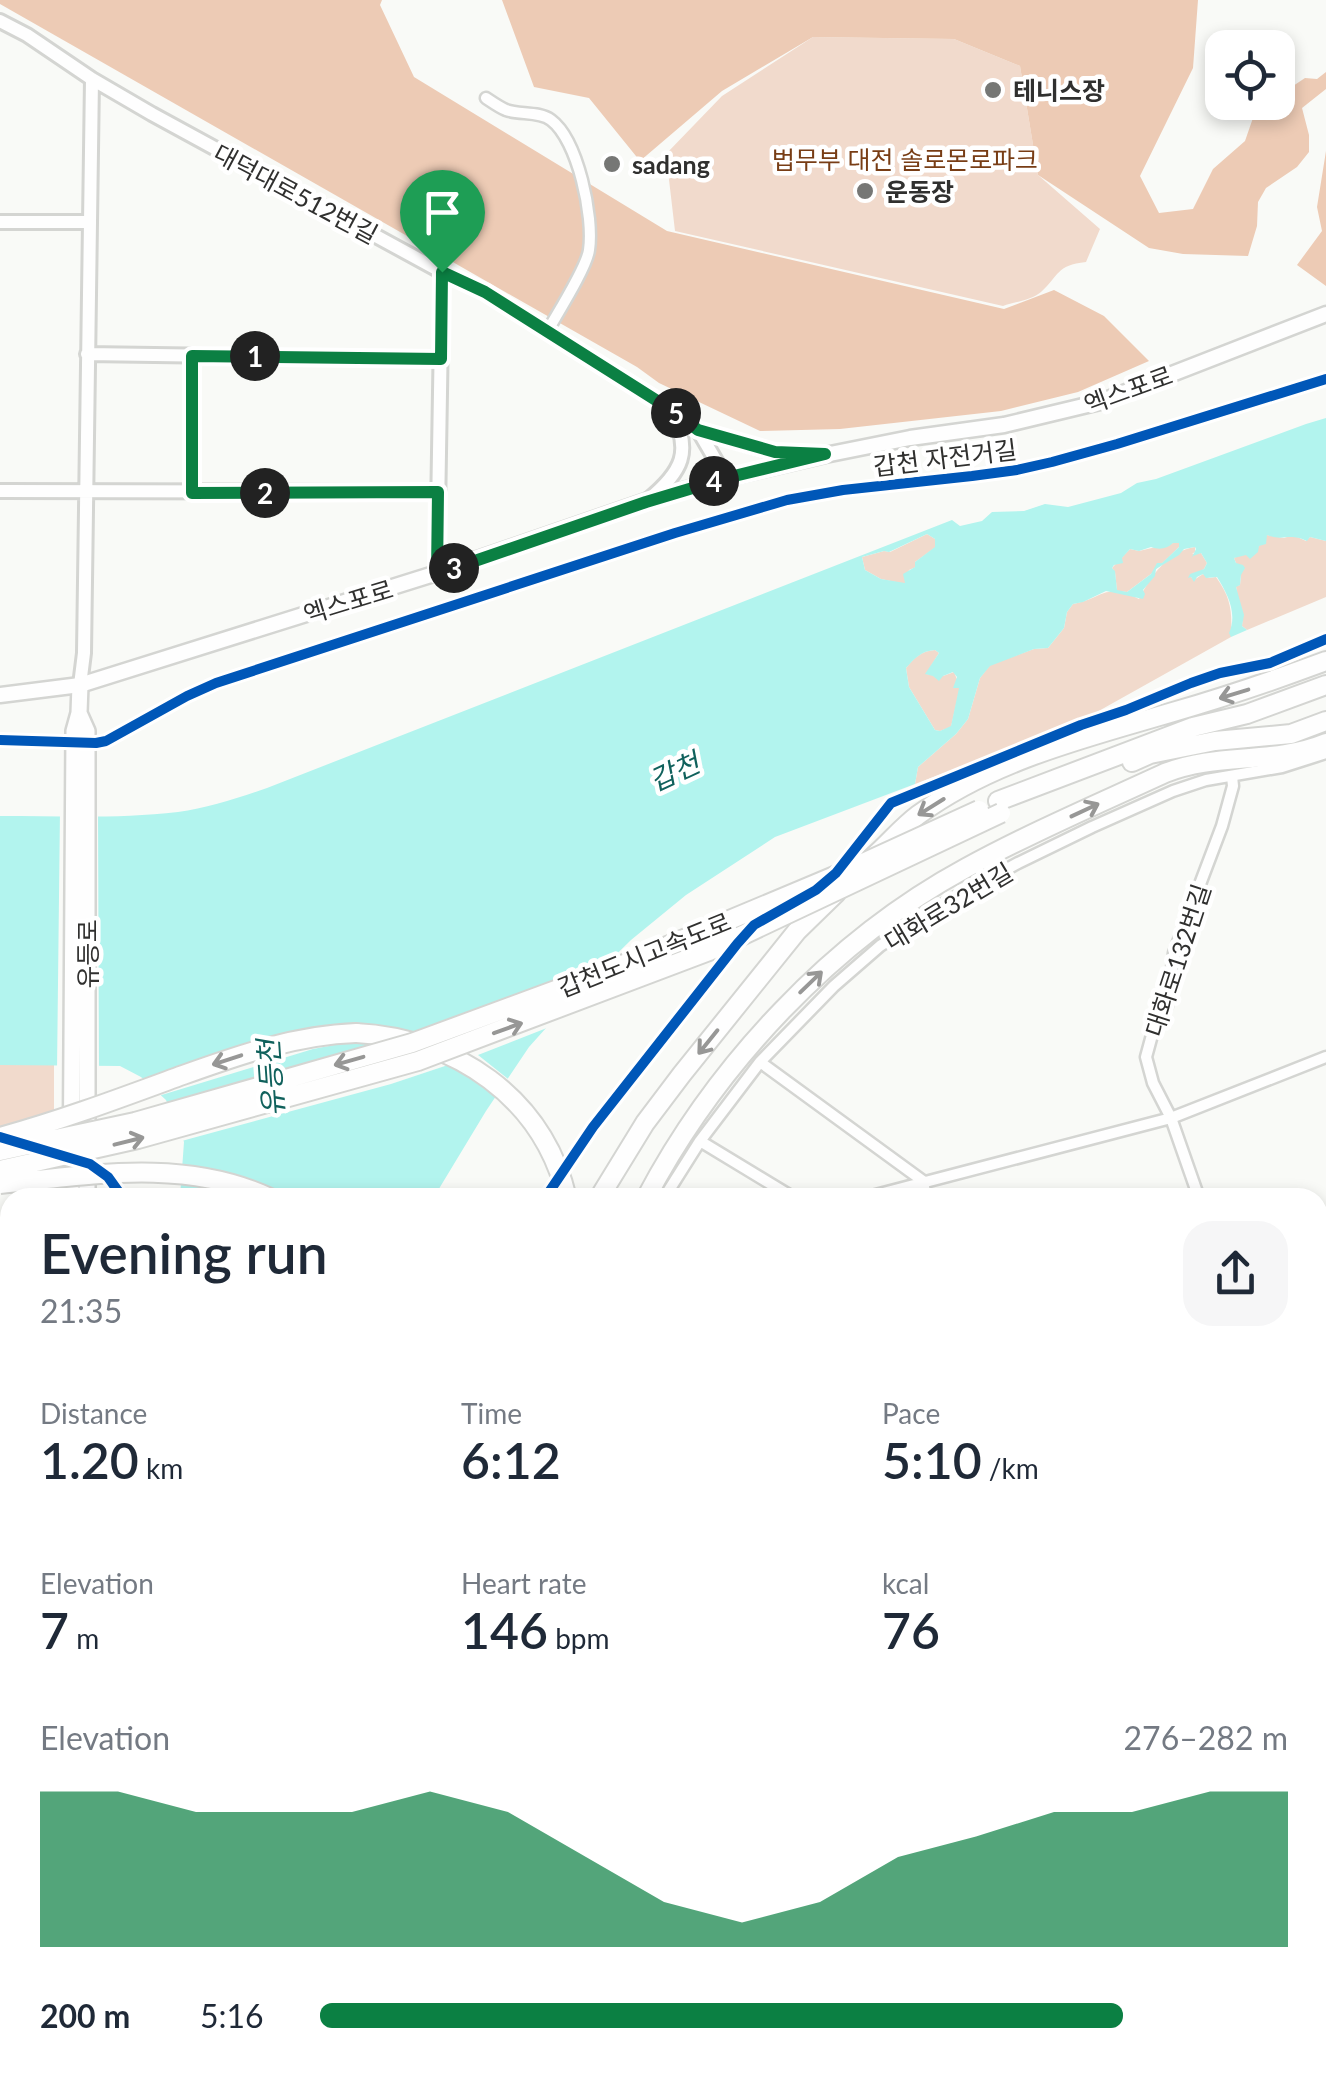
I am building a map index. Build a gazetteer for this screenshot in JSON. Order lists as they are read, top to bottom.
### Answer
{
  "streets": {
    "highway": ["갑천도시고속도로"],
    "main road": ["엑스포로", "유등로"],
    "street": ["대덕대로512번길", "대화로32번길", "대화로132번길"],
    "cycle path": ["갑천 자전거길"]
  },
  "crossings": [
    ["대덕대로512번길", "엑스포로"],
    ["엑스포로", "유등로"],
    ["대화로32번길", "대화로132번길"]
  ],
  "water": ["갑천", "유등천"],
  "parks": ["법무부 대전 솔로몬로파크"],
  "places": ["테니스장", "sadang", "운동장"],
  "page": {
    "pins": [
      "1",
      "5",
      "4",
      "2",
      "3"
    ],
    "heading": ["Evening run", "21:35"],
    "stats": [
      ["Distance", "1.20 km"],
      ["Time", "6:12"],
      ["Pace", "5:10 /km"],
      ["Elevation", "7 m"],
      ["Heart rate", "146 bpm"],
      ["kcal", "76"]
    ],
    "chart": ["Elevation", "276–282 m"],
    "list": [
      {
        "name": "200 m",
        "note": "5:16"
      }
    ]
  }
}
